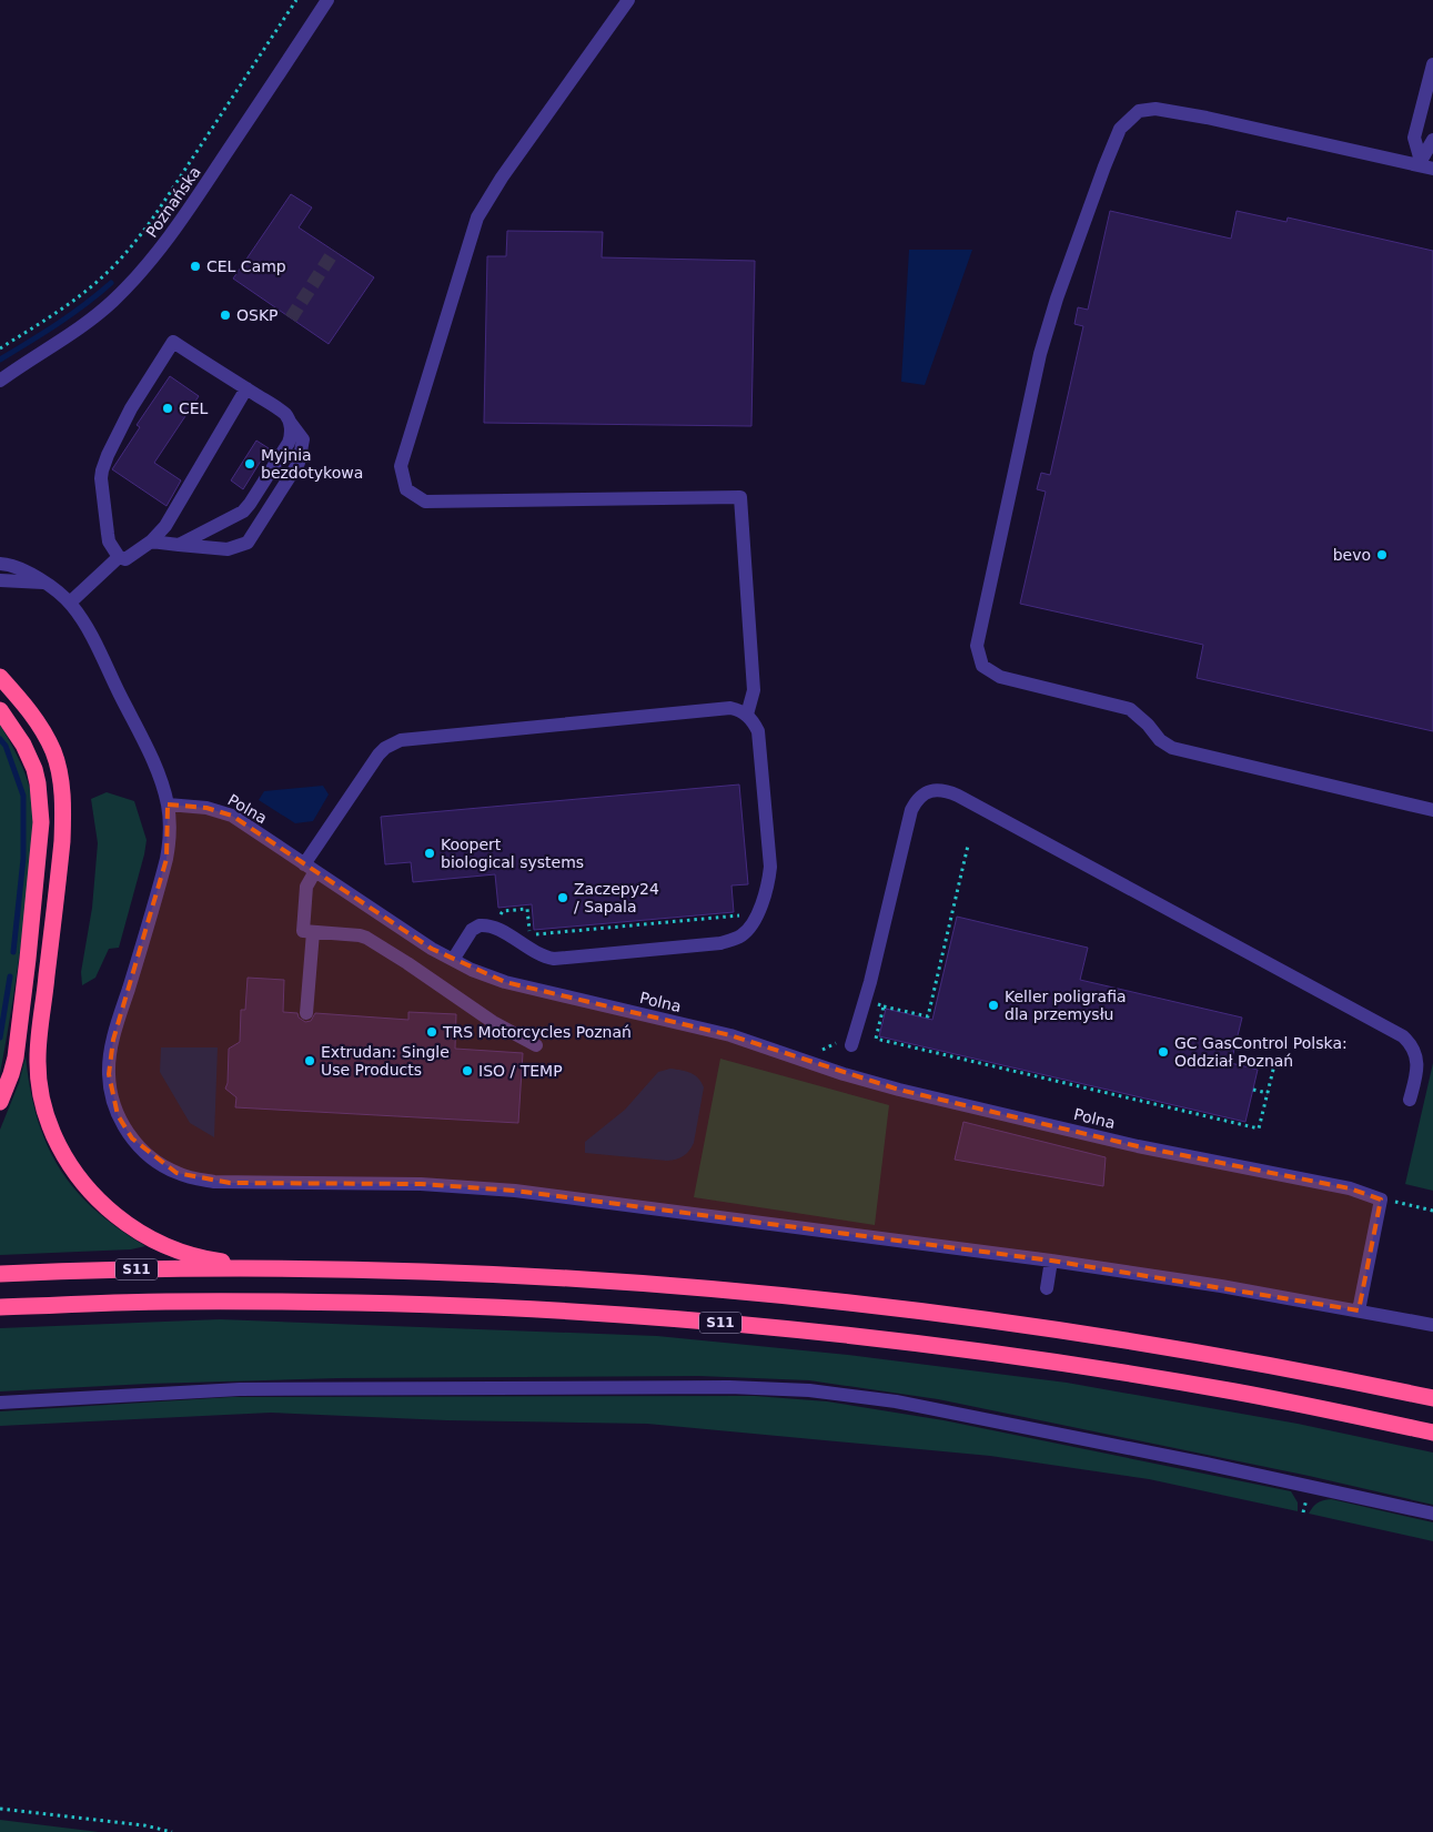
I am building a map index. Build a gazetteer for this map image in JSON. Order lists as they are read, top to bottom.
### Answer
{
  "streets": {
    "highway": ["S11"],
    "street": ["Poznańska", "Polna"]
  },
  "places": [
    "CEL Camp",
    "OSKP",
    "CEL",
    "Myjnia bezdotykowa",
    "bevo",
    "Koopert biological systems",
    "Zaczepy24 / Sapala",
    "Keller poligrafia dla przemysłu",
    "TRS Motorcycles Poznań",
    "GC GasControl Polska: Oddział Poznań",
    "Extrudan: Single Use Products",
    "ISO / TEMP"
  ]
}
